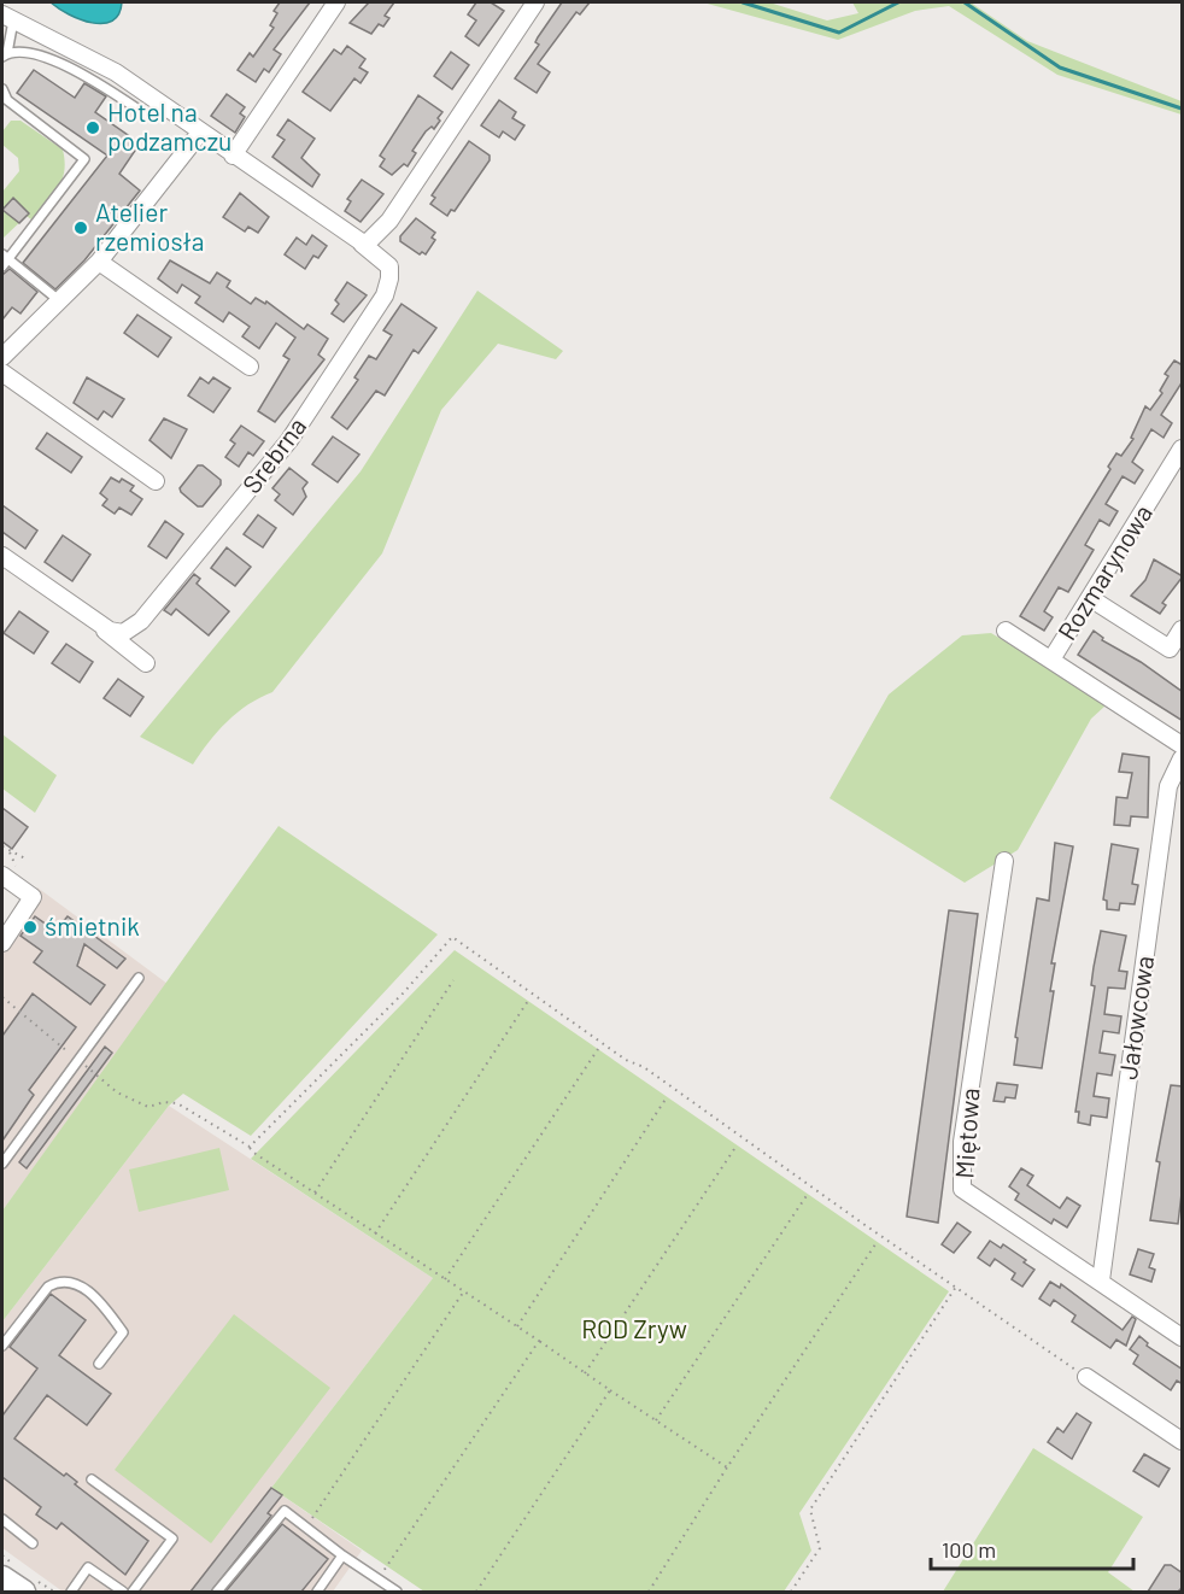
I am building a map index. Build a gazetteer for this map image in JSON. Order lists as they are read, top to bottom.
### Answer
{
  "streets": {
    "street": [
      "Srebrna",
      "Rozmarynowa",
      "Jałowcowa",
      "Miętowa"
    ]
  },
  "crossings": [
    ["Jałowcowa", "Miętowa"]
  ],
  "parks": ["ROD Zryw"],
  "places": ["Hotel na podzamczu", "Atelier rzemiosła", "śmietnik"],
  "scale_bar": "100 m"
}
